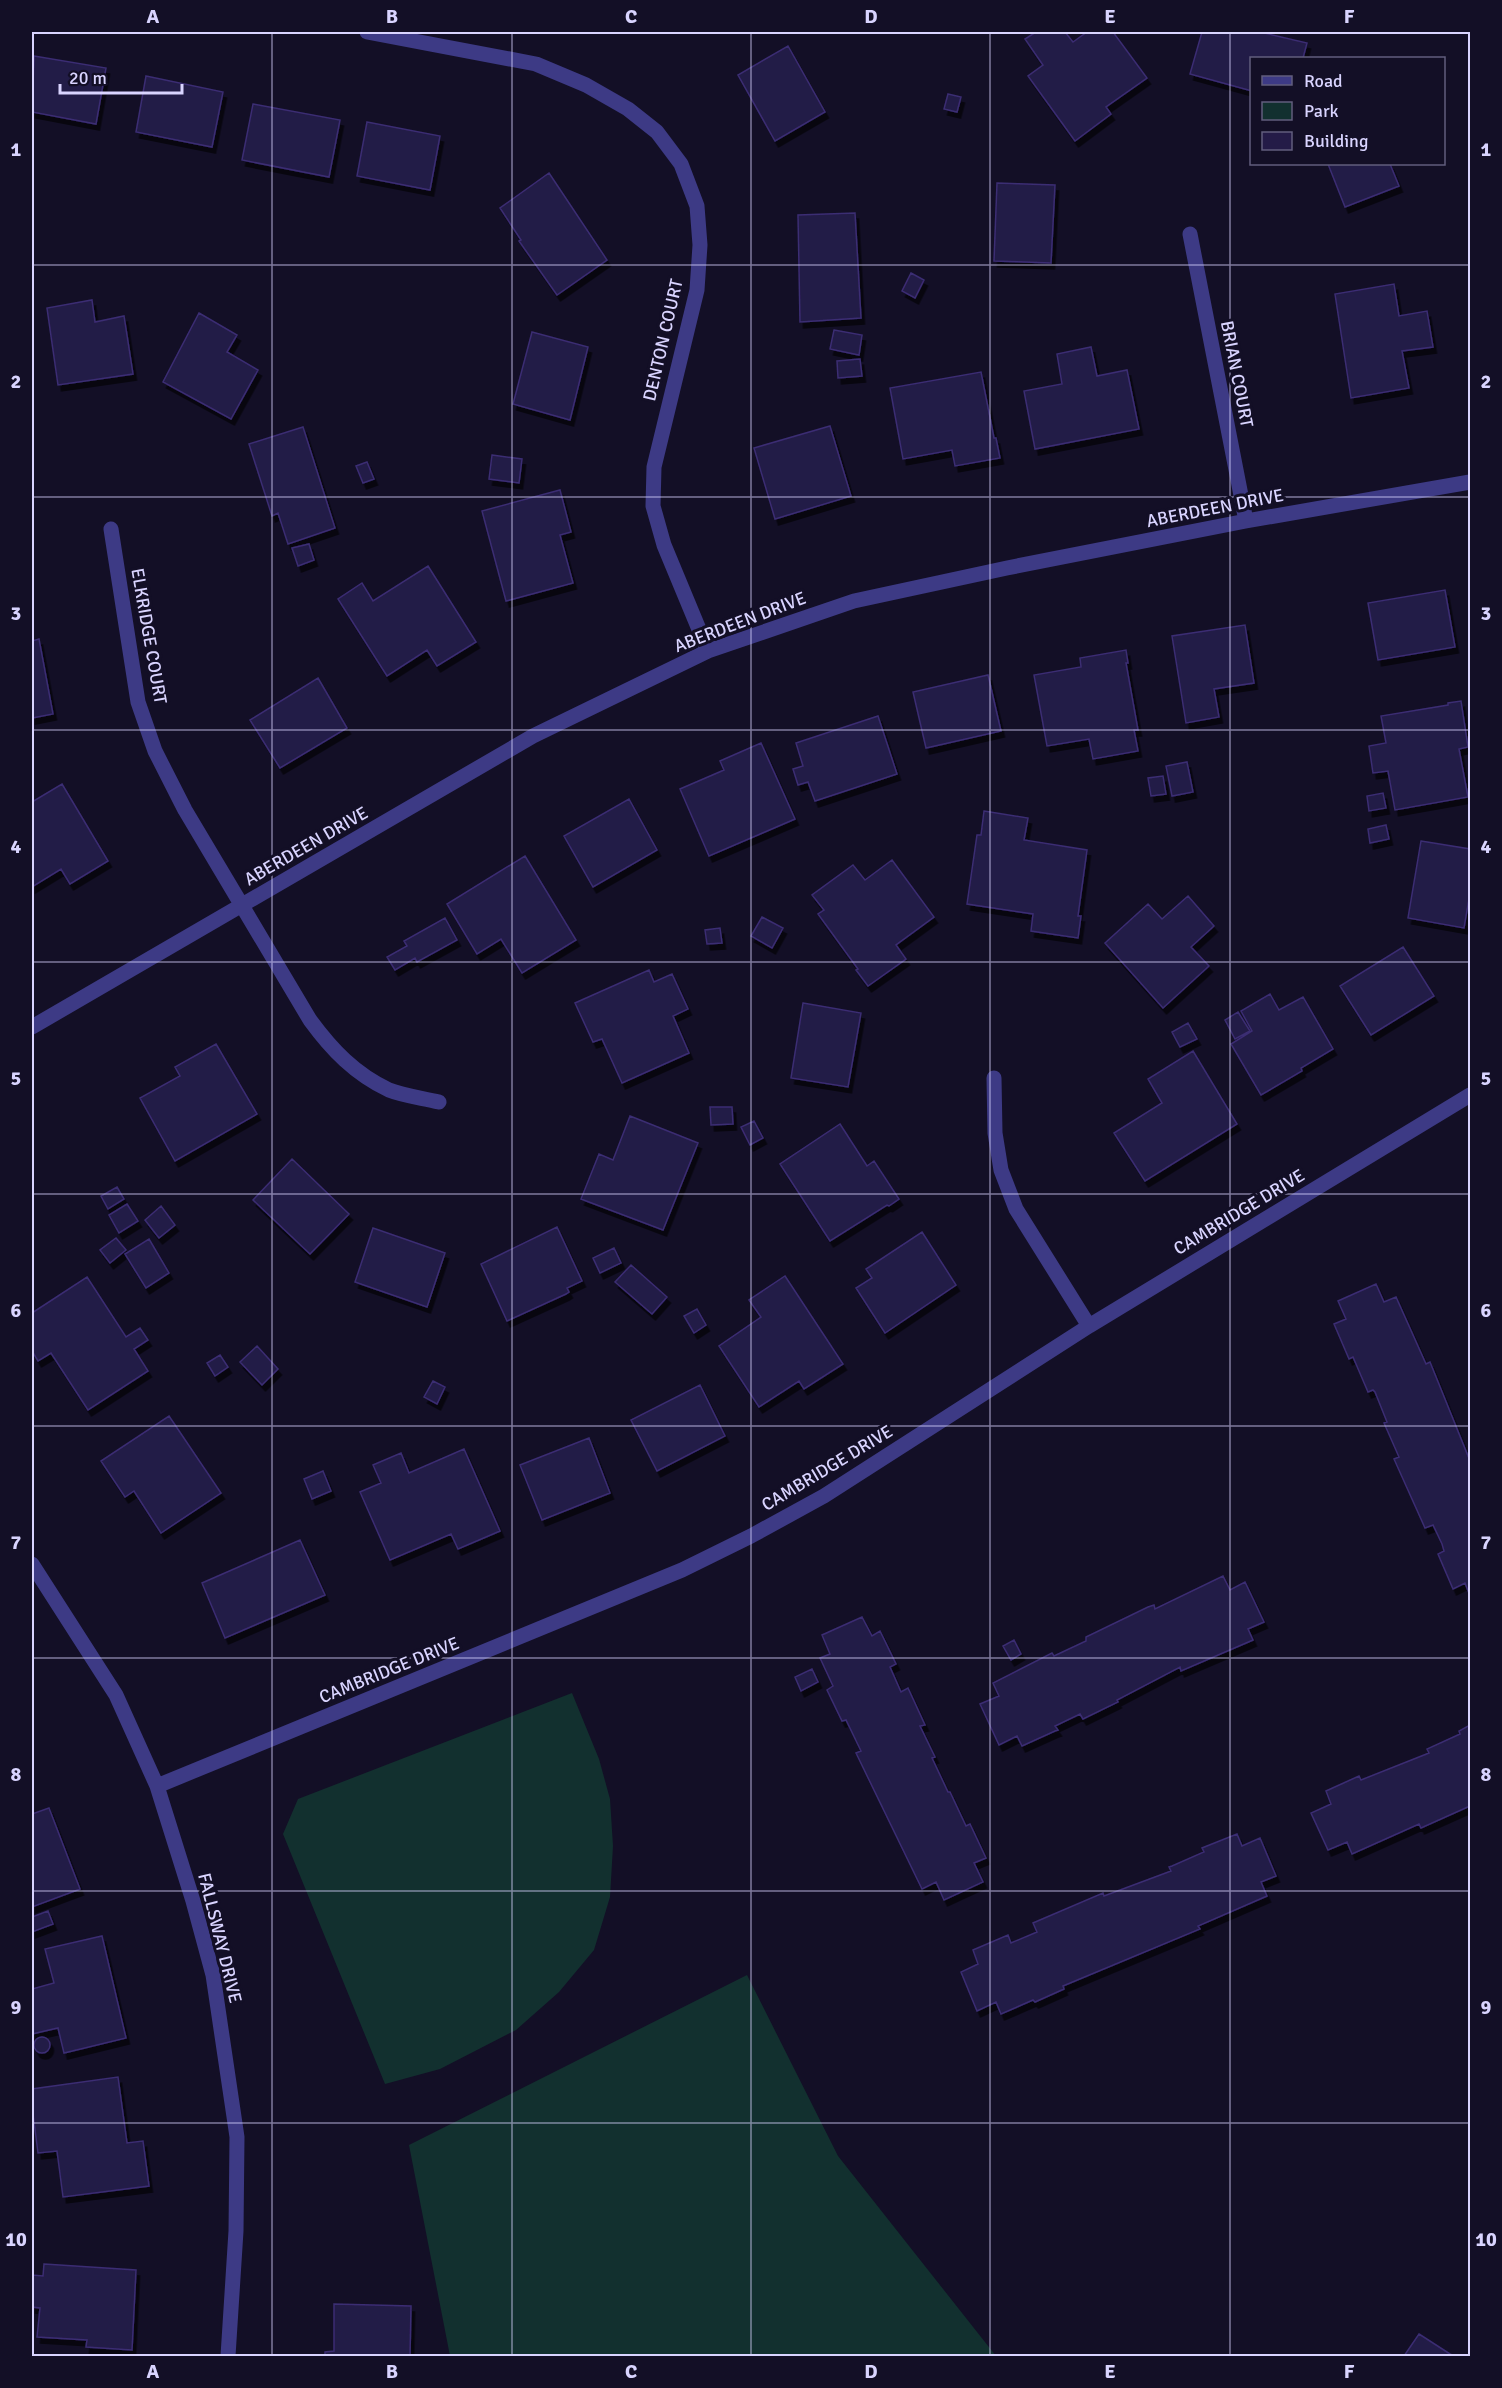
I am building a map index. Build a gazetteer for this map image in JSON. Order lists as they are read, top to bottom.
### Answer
{
  "streets": {
    "street": [
      "DENTON COURT",
      "BRIAN COURT",
      "ABERDEEN DRIVE",
      "ELKRIDGE COURT",
      "CAMBRIDGE DRIVE",
      "FALLSWAY DRIVE"
    ]
  },
  "crossings": [
    ["DENTON COURT", "ABERDEEN DRIVE"],
    ["BRIAN COURT", "ABERDEEN DRIVE"],
    ["ABERDEEN DRIVE", "ELKRIDGE COURT"],
    ["CAMBRIDGE DRIVE", "FALLSWAY DRIVE"]
  ],
  "legend": ["Road", "Park", "Building"],
  "scale_bar": "20 m",
  "grid": {
    "columns": [
      "A",
      "B",
      "C",
      "D",
      "E",
      "F"
    ],
    "rows": [
      "1",
      "2",
      "3",
      "4",
      "5",
      "6",
      "7",
      "8",
      "9",
      "10"
    ]
  }
}
